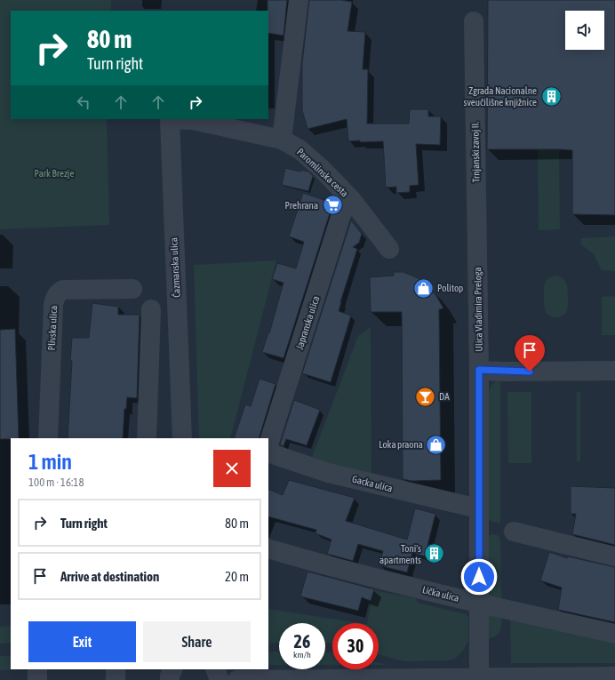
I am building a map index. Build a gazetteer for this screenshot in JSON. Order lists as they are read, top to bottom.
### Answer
{
  "streets": {
    "street": [
      "Trnjanski zavoj II.",
      "Paromlinska cesta",
      "Čazmanska ulica",
      "Ulica Vladimira Preloga",
      "Japranska ulica",
      "Plivska ulica",
      "Gacka ulica",
      "Lička ulica"
    ]
  },
  "crossings": [
    ["Trnjanski zavoj II.", "Ulica Vladimira Preloga"],
    ["Paromlinska cesta", "Čazmanska ulica"],
    ["Paromlinska cesta", "Japranska ulica"],
    ["Ulica Vladimira Preloga", "Gacka ulica"],
    ["Ulica Vladimira Preloga", "Lička ulica"]
  ],
  "parks": ["Park Brezje"],
  "places": {
    "building": ["Zgrada Nacionalne sveučilišne knjižnice", "Toni's apartments"],
    "supermarket": ["Prehrana"],
    "shop": ["Politop", "Loka praona"],
    "bar": ["DA"]
  },
  "page": {
    "turn": ["80 m", "Turn right"],
    "heading": ["1 min", "100 m · 16:18"],
    "list": [
      {
        "name": "Turn right",
        "value": "80 m"
      },
      {
        "name": "Arrive at destination",
        "value": "20 m"
      }
    ],
    "buttons": ["Exit", "Share"],
    "speed": "26 km/h",
    "limit": "30"
  }
}
